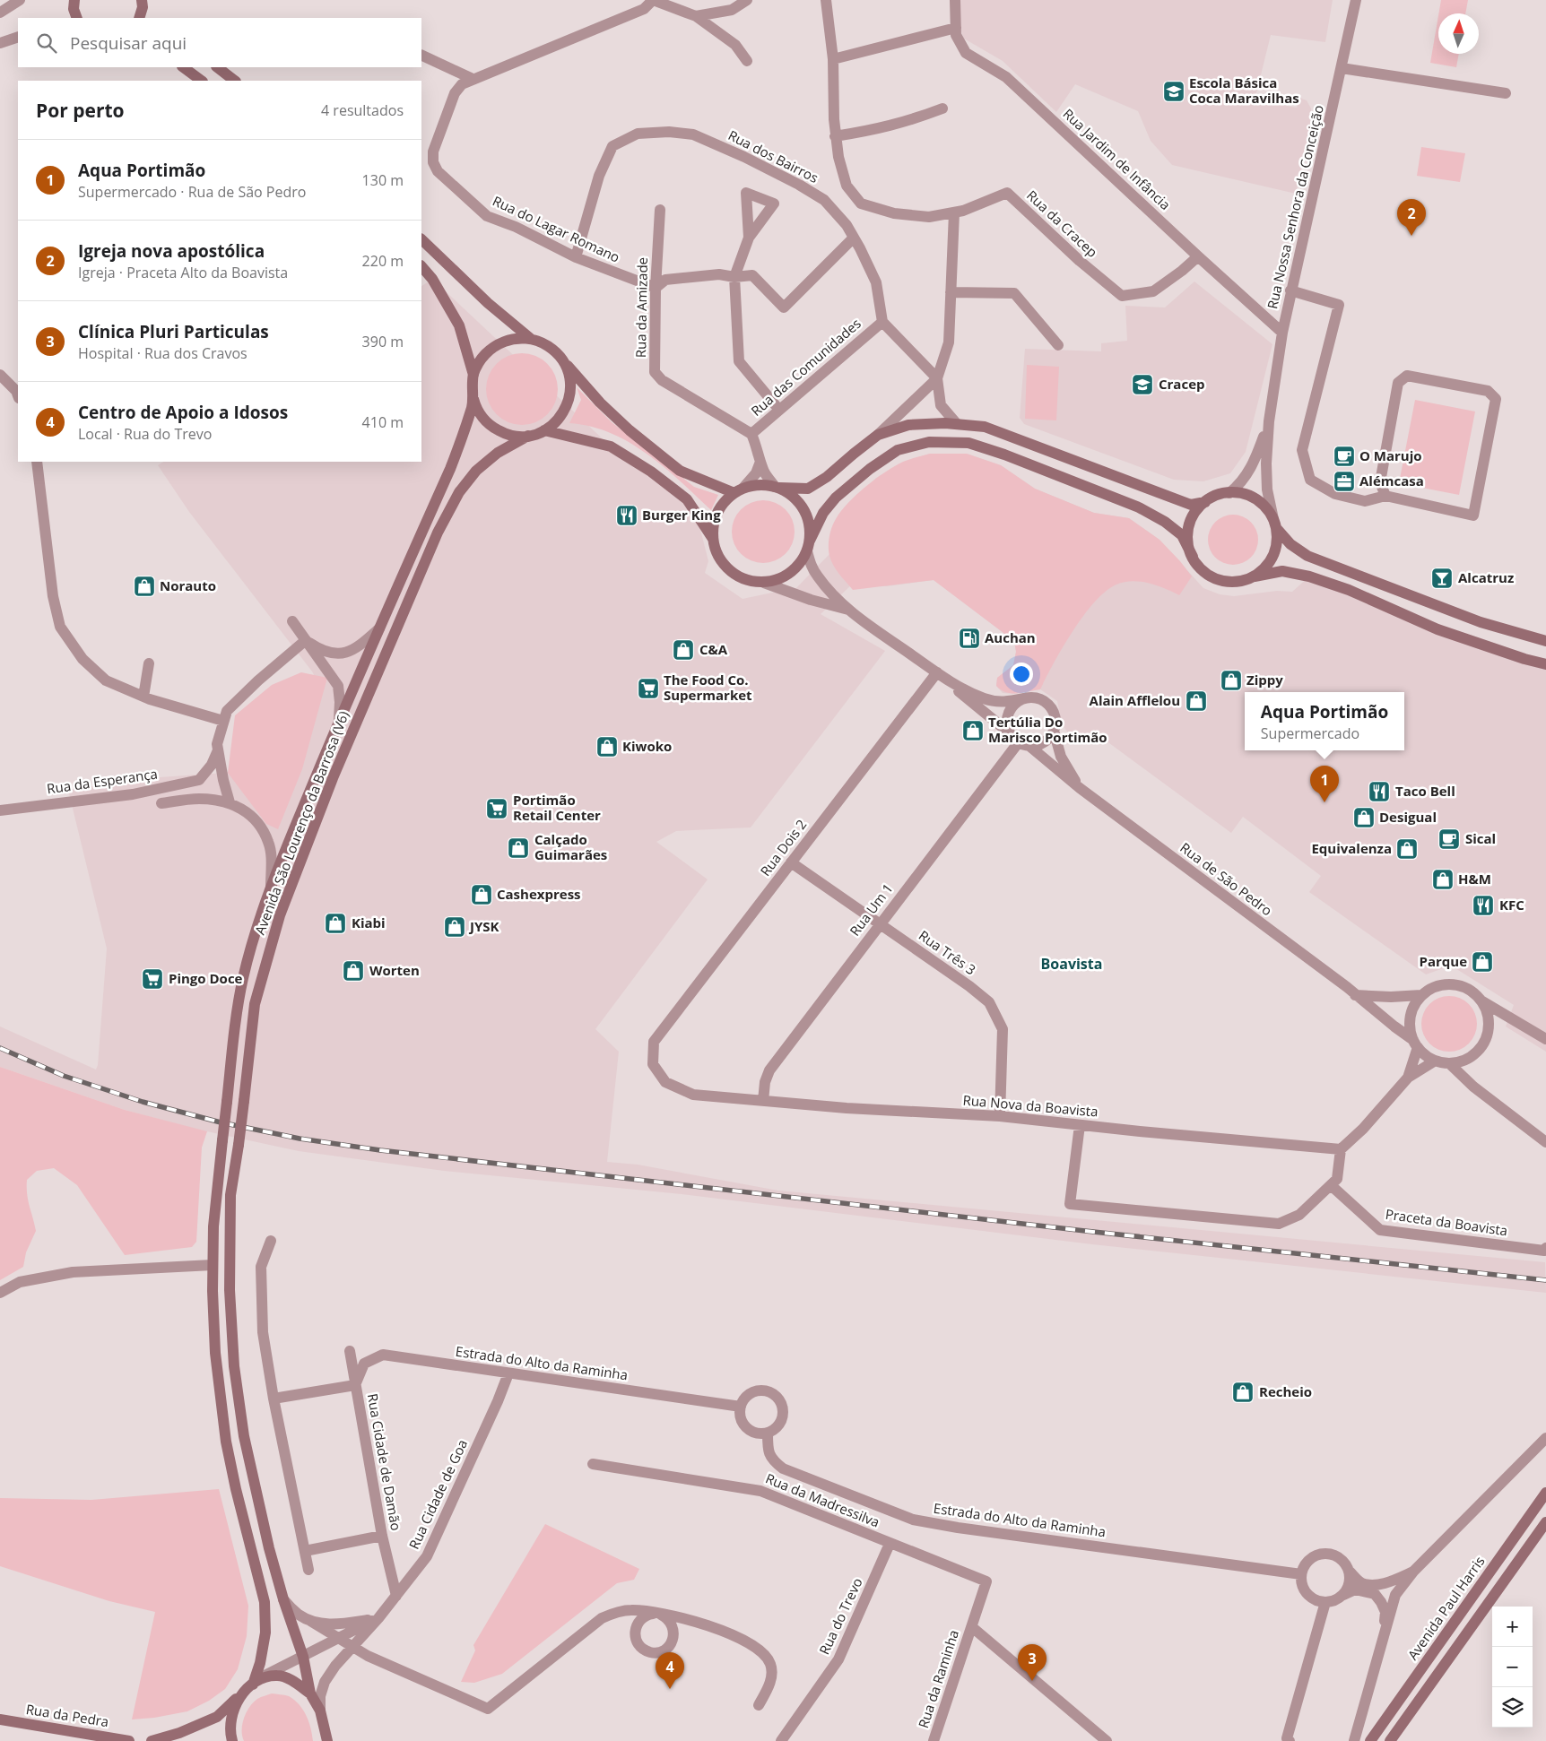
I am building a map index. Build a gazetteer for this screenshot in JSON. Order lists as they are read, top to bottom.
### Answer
{
  "streets": {
    "main road": ["Avenida São Lourenço da Barrosa (V6)", "Avenida Paul Harris", "Rua da Pedra"],
    "street": [
      "Rua dos Bairros",
      "Rua Jardim de Infância",
      "Rua Nossa Senhora da Conceição",
      "Rua da Cracep",
      "Rua do Lagar Romano",
      "Rua da Amizade",
      "Rua das Comunidades",
      "Rua da Esperança",
      "Rua Dois 2",
      "Rua de São Pedro",
      "Rua Um 1",
      "Rua Três 3",
      "Rua Nova da Boavista",
      "Praceta da Boavista",
      "Estrada do Alto da Raminha",
      "Rua Cidade de Damão",
      "Rua Cidade de Goa",
      "Rua da Madressilva",
      "Rua do Trevo",
      "Rua da Raminha"
    ]
  },
  "crossings": [
    ["Rua dos Bairros", "Rua do Lagar Romano"],
    ["Rua dos Bairros", "Rua das Comunidades"],
    ["Rua Jardim de Infância", "Rua Nossa Senhora da Conceição"],
    ["Rua Jardim de Infância", "Rua da Cracep"],
    ["Rua do Lagar Romano", "Rua da Amizade"],
    ["Rua da Amizade", "Rua das Comunidades"],
    ["Avenida São Lourenço da Barrosa (V6)", "Rua Cidade de Goa"],
    ["Rua Dois 2", "Rua Três 3"],
    ["Rua Dois 2", "Rua Nova da Boavista"],
    ["Rua de São Pedro", "Rua Um 1"],
    ["Rua Um 1", "Rua Três 3"],
    ["Rua Um 1", "Rua Nova da Boavista"],
    ["Rua Três 3", "Rua Nova da Boavista"],
    ["Estrada do Alto da Raminha", "Rua Cidade de Damão"],
    ["Estrada do Alto da Raminha", "Rua Cidade de Goa"],
    ["Rua Cidade de Damão", "Rua Cidade de Goa"],
    ["Rua da Madressilva", "Rua do Trevo"],
    ["Rua da Madressilva", "Rua da Raminha"]
  ],
  "districts": ["Boavista"],
  "places": {
    "school or university": ["Escola Básica Coca Maravilhas", "Cracep"],
    "cafe": ["O Marujo", "Sical"],
    "office": ["Alémcasa"],
    "restaurant": ["Burger King", "Taco Bell", "KFC"],
    "bar": ["Alcatruz"],
    "shop": [
      "Norauto",
      "C&A",
      "Zippy",
      "Alain Afflelou",
      "Tertúlia Do Marisco Portimão",
      "Kiwoko",
      "Desigual",
      "Calçado Guimarães",
      "Equivalenza",
      "H&M",
      "Cashexpress",
      "Kiabi",
      "JYSK",
      "Parque",
      "Worten",
      "Recheio"
    ],
    "fuel station": ["Auchan"],
    "supermarket": ["The Food Co. Supermarket", "Portimão Retail Center", "Pingo Doce"]
  },
  "north": "top",
  "page": {
    "search": "Pesquisar aqui",
    "heading": ["Por perto", "4 resultados"],
    "list": [
      {
        "mark": "1",
        "name": "Aqua Portimão",
        "note": "Supermercado · Rua de São Pedro",
        "value": "130 m"
      },
      {
        "mark": "2",
        "name": "Igreja nova apostólica",
        "note": "Igreja · Praceta Alto da Boavista",
        "value": "220 m"
      },
      {
        "mark": "3",
        "name": "Clínica Pluri Particulas",
        "note": "Hospital · Rua dos Cravos",
        "value": "390 m"
      },
      {
        "mark": "4",
        "name": "Centro de Apoio a Idosos",
        "note": "Local · Rua do Trevo",
        "value": "410 m"
      }
    ],
    "pins": [
      "2",
      "1",
      "3",
      "4"
    ],
    "popup": ["Aqua Portimão", "Supermercado"],
    "map_buttons": ["+", "−"]
  }
}
